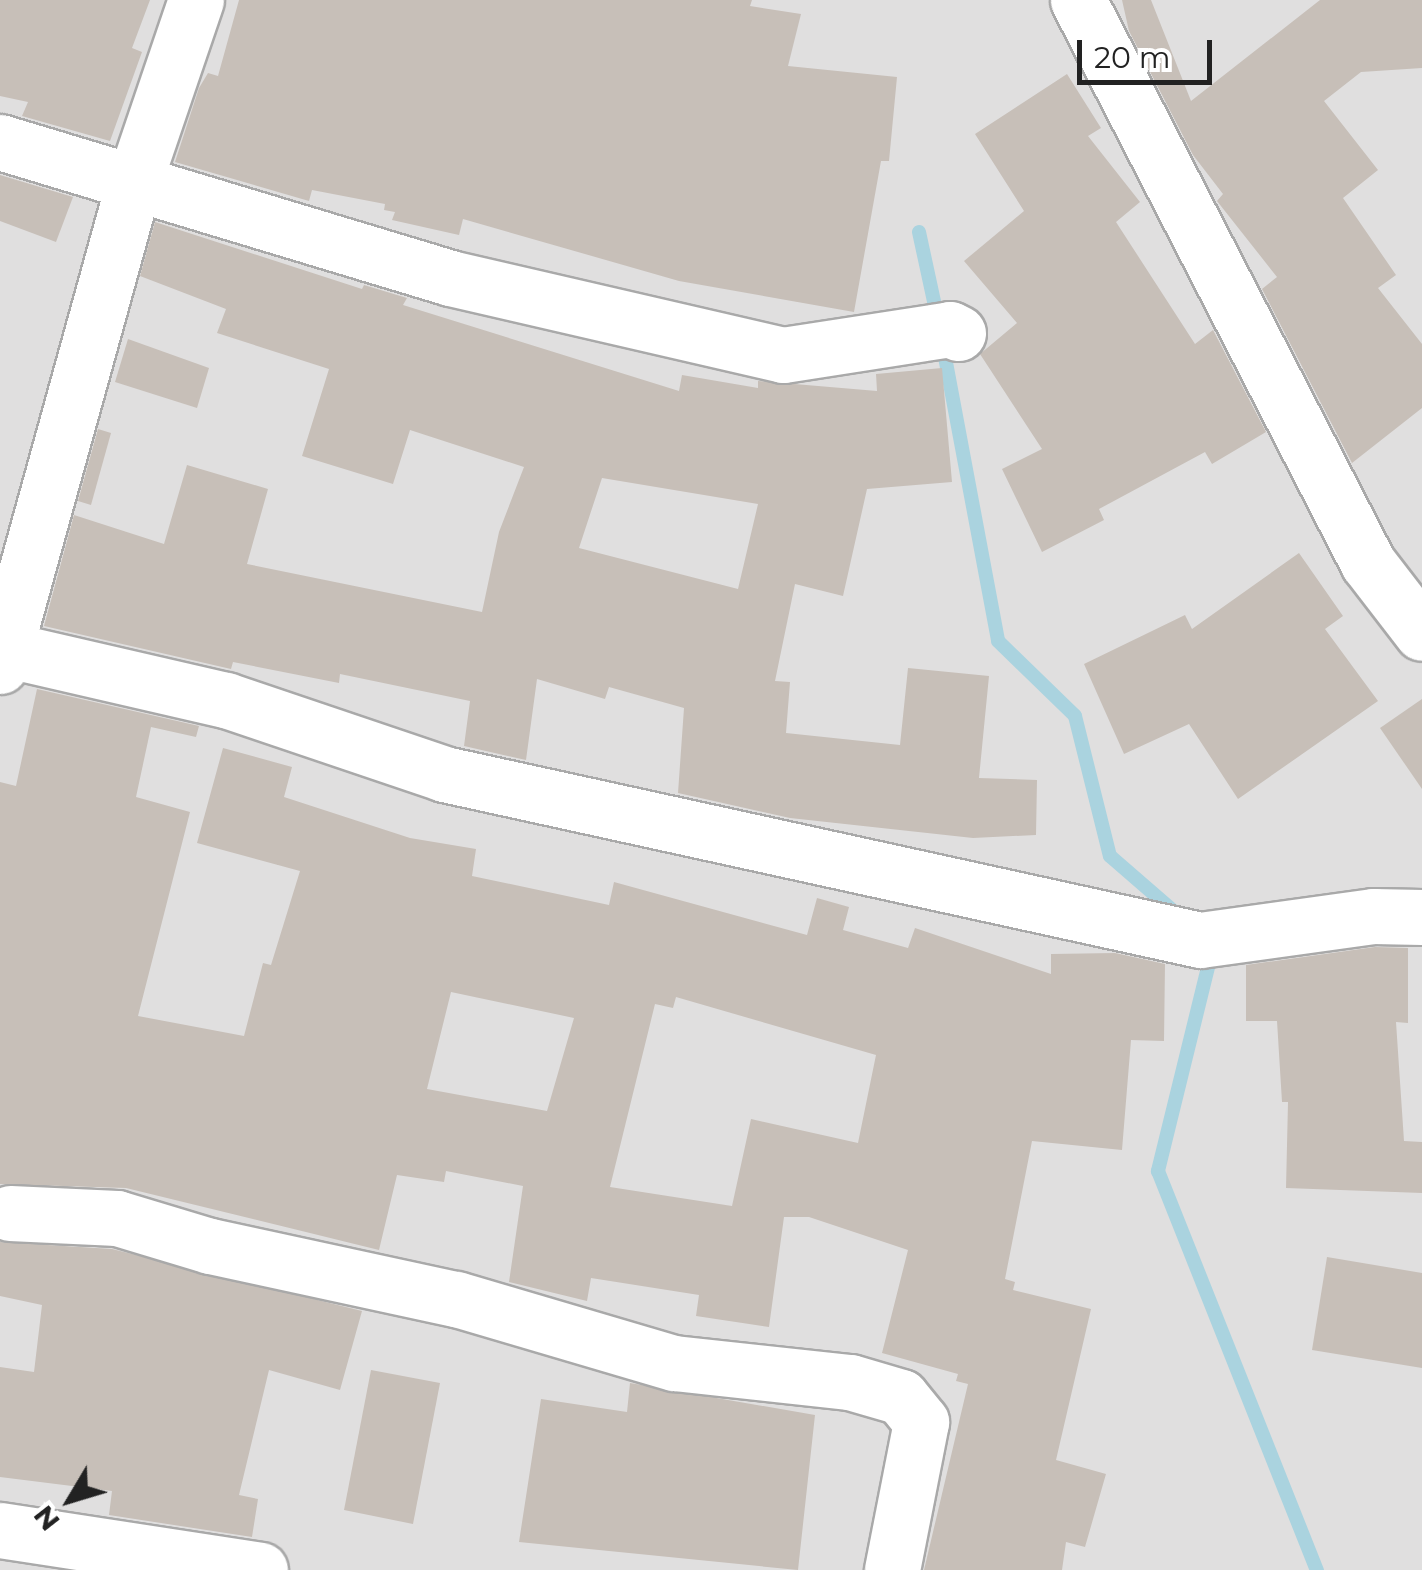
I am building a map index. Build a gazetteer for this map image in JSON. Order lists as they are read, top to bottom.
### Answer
{
  "scale_bar": "20 m",
  "north": "bottom left"
}
